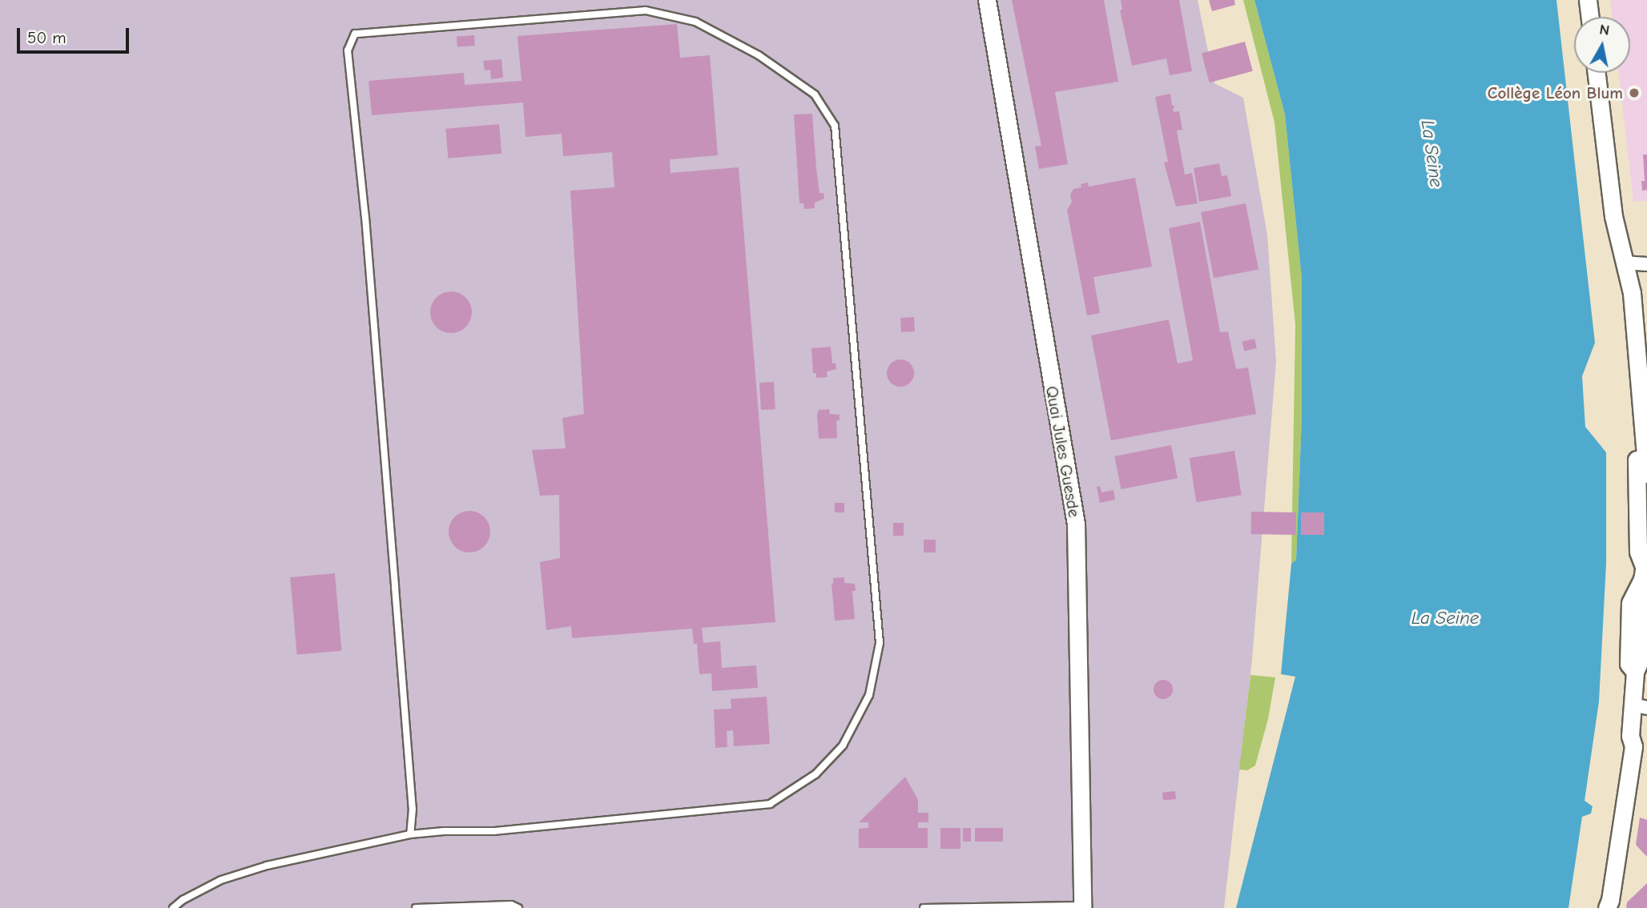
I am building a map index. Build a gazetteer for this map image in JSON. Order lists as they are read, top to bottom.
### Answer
{
  "streets": {
    "main road": ["Quai Jules Guesde"]
  },
  "water": ["La Seine"],
  "places": ["Collège Léon Blum"],
  "scale_bar": "50 m",
  "north": "top"
}
